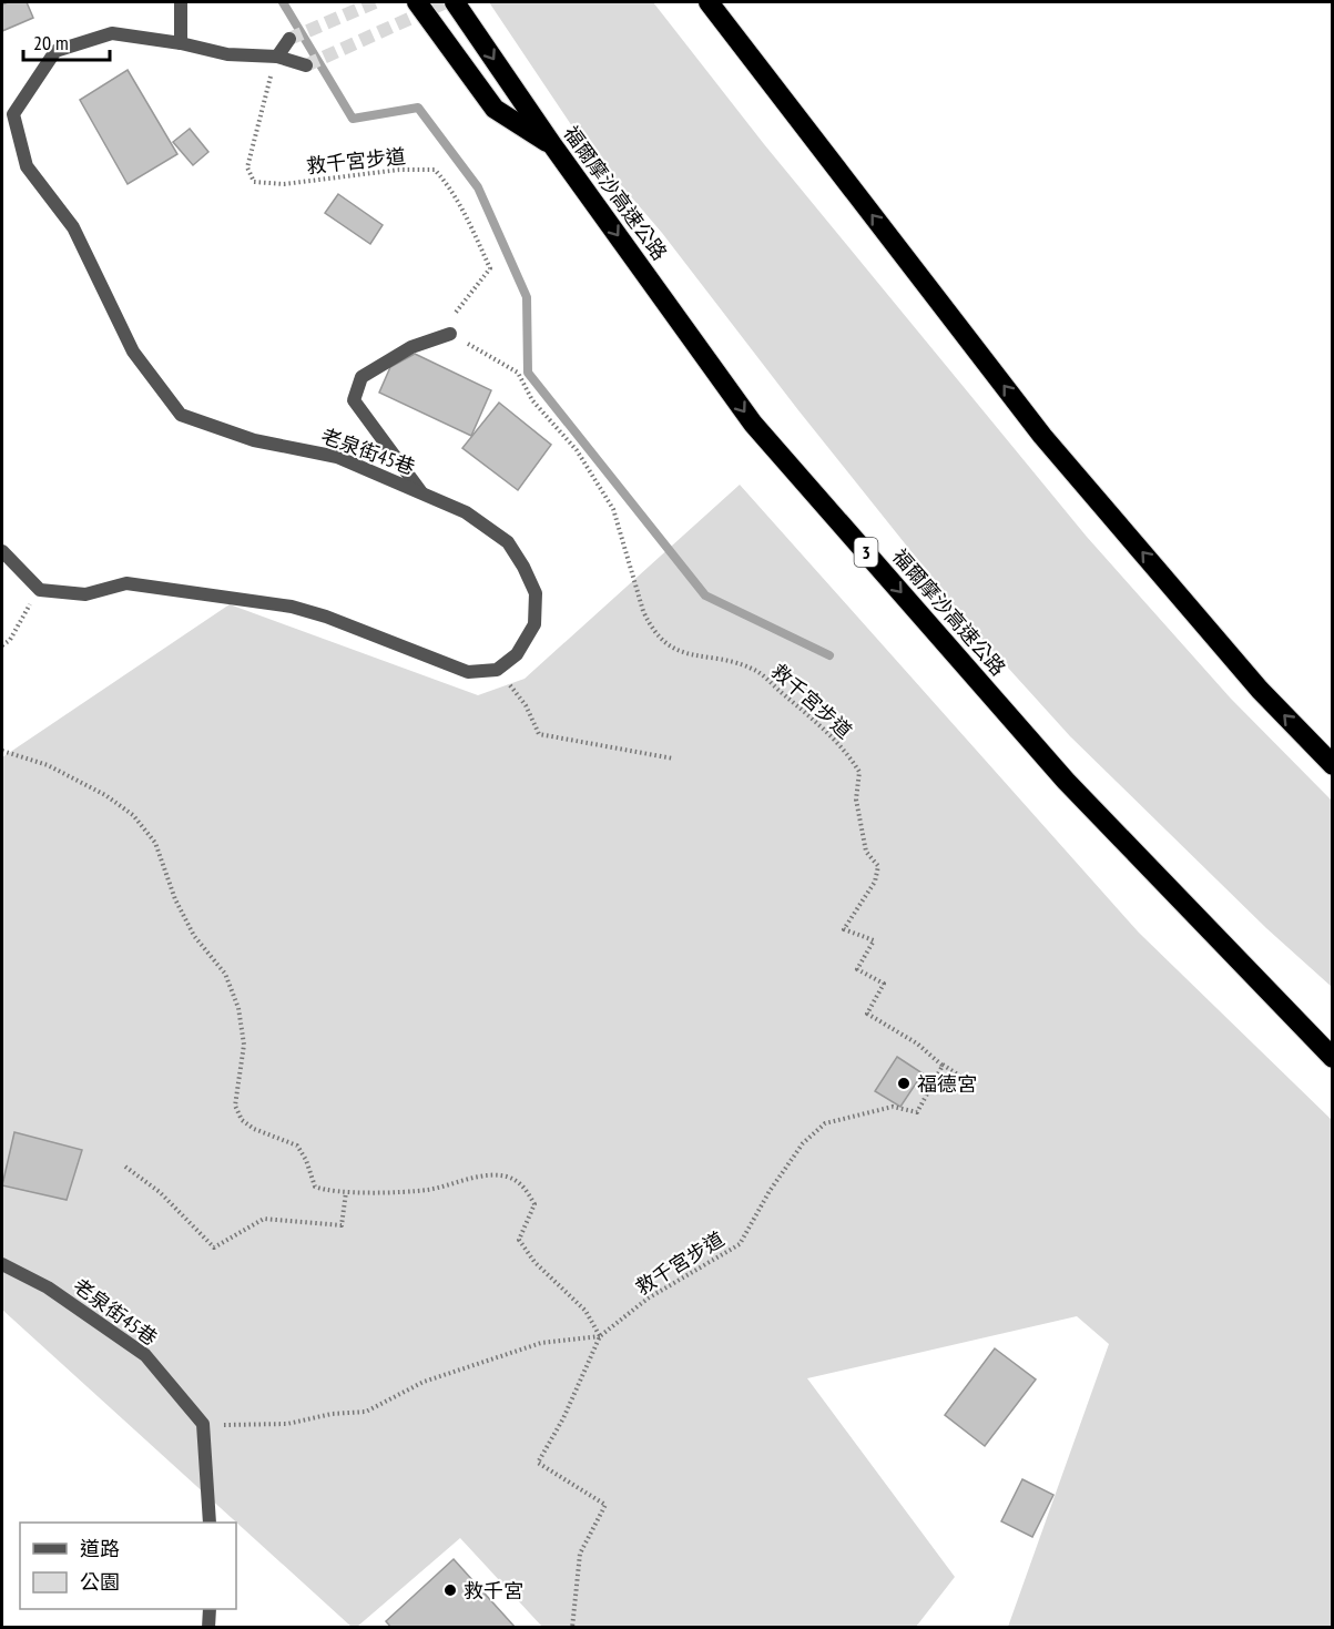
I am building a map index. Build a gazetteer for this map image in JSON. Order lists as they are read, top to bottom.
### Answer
{
  "streets": {
    "highway": ["福爾摩沙高速公路", "3"],
    "street": ["老泉街45巷"],
    "path": ["救千宮步道"]
  },
  "crossings": [
    ["救千宮步道", "老泉街45巷"]
  ],
  "one_way": ["福爾摩沙高速公路"],
  "places": ["福德宮", "救千宮"],
  "legend": ["道路", "公園"],
  "scale_bar": "20 m"
}
